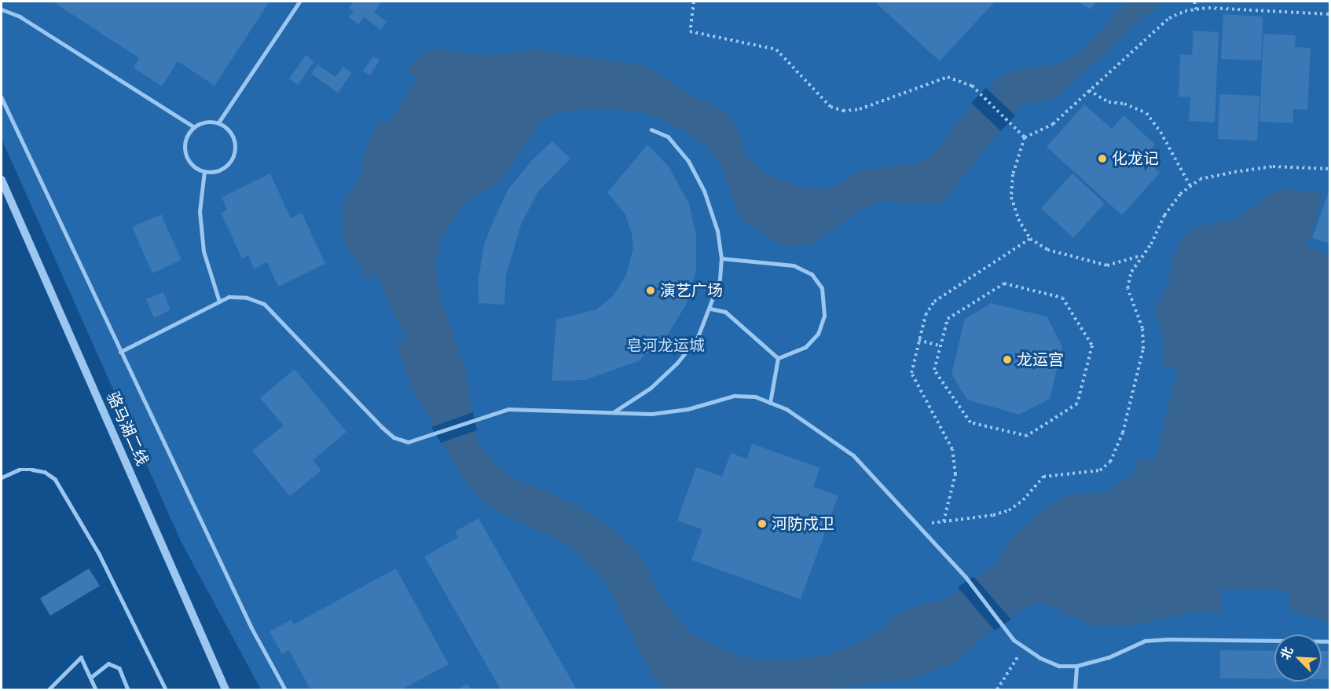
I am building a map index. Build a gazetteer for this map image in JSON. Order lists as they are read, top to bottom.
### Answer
{
  "streets": {
    "street": ["骆马湖二线"]
  },
  "parks": ["皂河龙运城"],
  "places": [
    "化龙记",
    "演艺广场",
    "龙运宫",
    "河防戍卫"
  ],
  "north": "top left"
}
